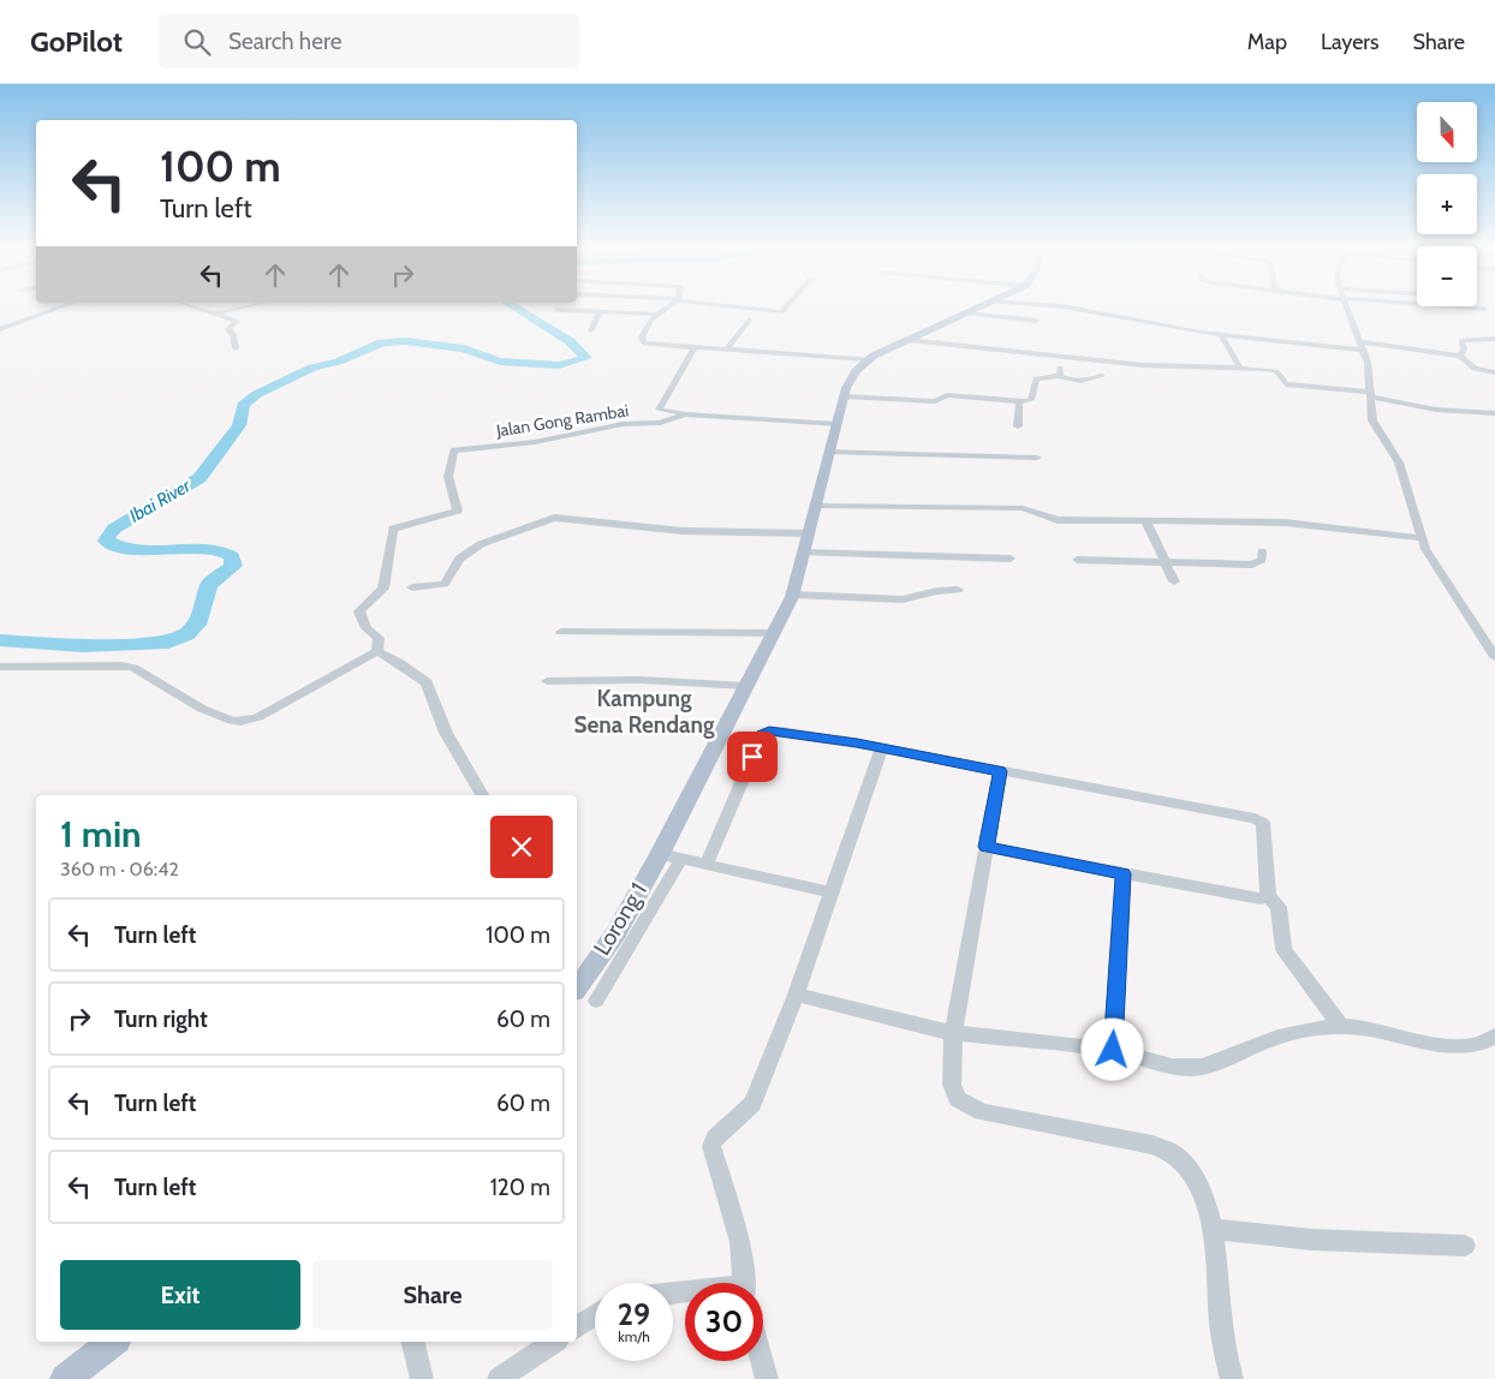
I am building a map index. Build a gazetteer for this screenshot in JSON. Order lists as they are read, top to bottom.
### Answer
{
  "streets": {
    "street": ["Jalan Gong Rambai", "Lorong 1"]
  },
  "districts": ["Kampung Sena Rendang"],
  "water": ["Ibai River"],
  "north": "bottom",
  "page": {
    "header": "GoPilot",
    "search": "Search here",
    "nav": ["Map", "Layers", "Share"],
    "map_buttons": ["+", "−"],
    "turn": ["100 m", "Turn left"],
    "heading": ["1 min", "360 m · 06:42"],
    "list": [
      {
        "name": "Turn left",
        "value": "100 m"
      },
      {
        "name": "Turn right",
        "value": "60 m"
      },
      {
        "name": "Turn left",
        "value": "60 m"
      },
      {
        "name": "Turn left",
        "value": "120 m"
      }
    ],
    "buttons": ["Exit", "Share"],
    "speed": "29 km/h",
    "limit": "30"
  }
}
